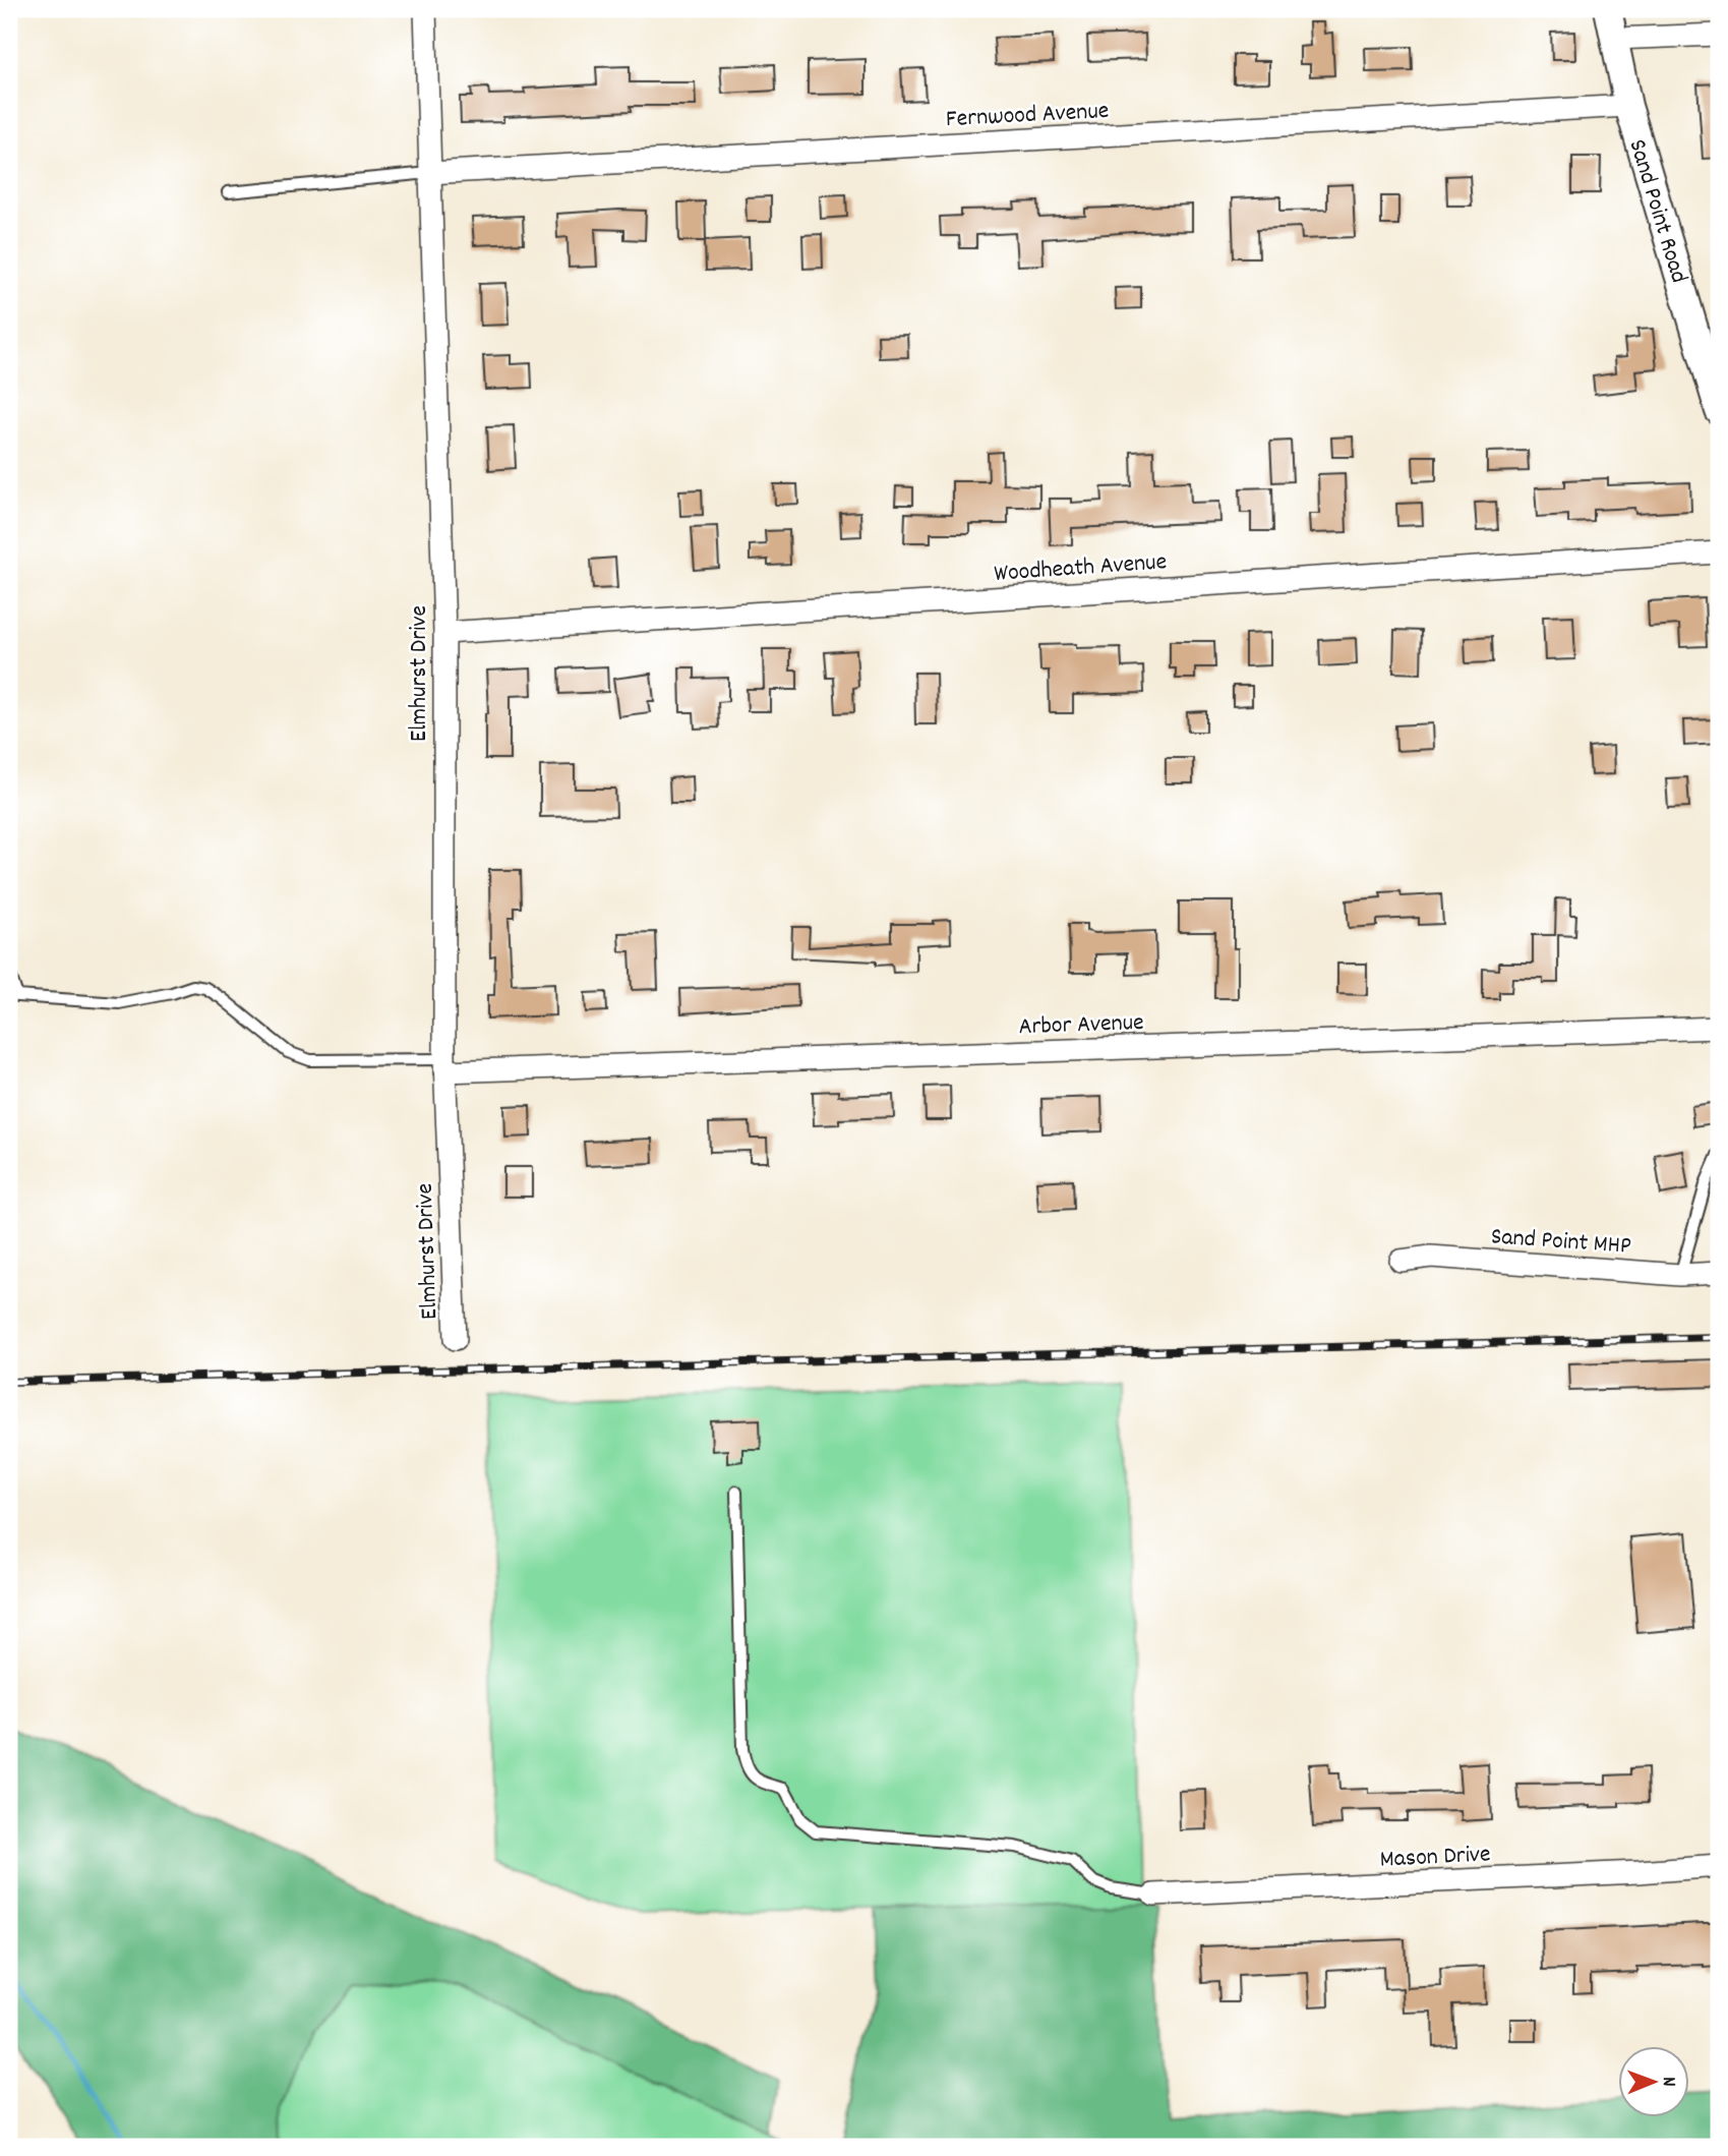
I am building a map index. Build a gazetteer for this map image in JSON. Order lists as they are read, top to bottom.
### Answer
{
  "streets": {
    "street": [
      "Fernwood Avenue",
      "Sand Point Road",
      "Woodheath Avenue",
      "Elmhurst Drive",
      "Arbor Avenue",
      "Sand Point MHP",
      "Mason Drive"
    ]
  },
  "crossings": [
    ["Fernwood Avenue", "Sand Point Road"],
    ["Fernwood Avenue", "Elmhurst Drive"],
    ["Woodheath Avenue", "Elmhurst Drive"],
    ["Elmhurst Drive", "Arbor Avenue"]
  ],
  "north": "right"
}
